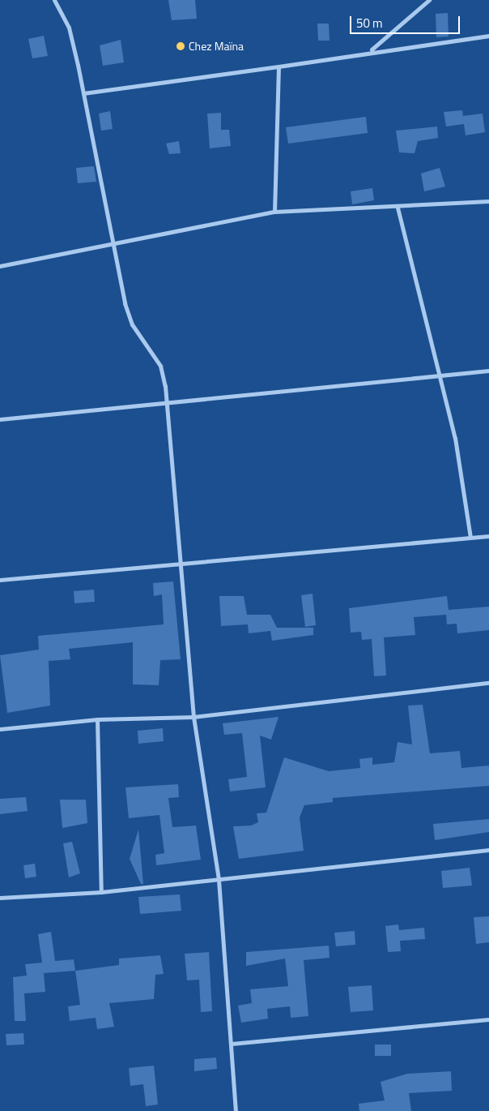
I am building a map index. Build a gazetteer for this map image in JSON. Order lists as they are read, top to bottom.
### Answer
{
  "places": ["Chez Maïna"],
  "scale_bar": "50 m"
}
